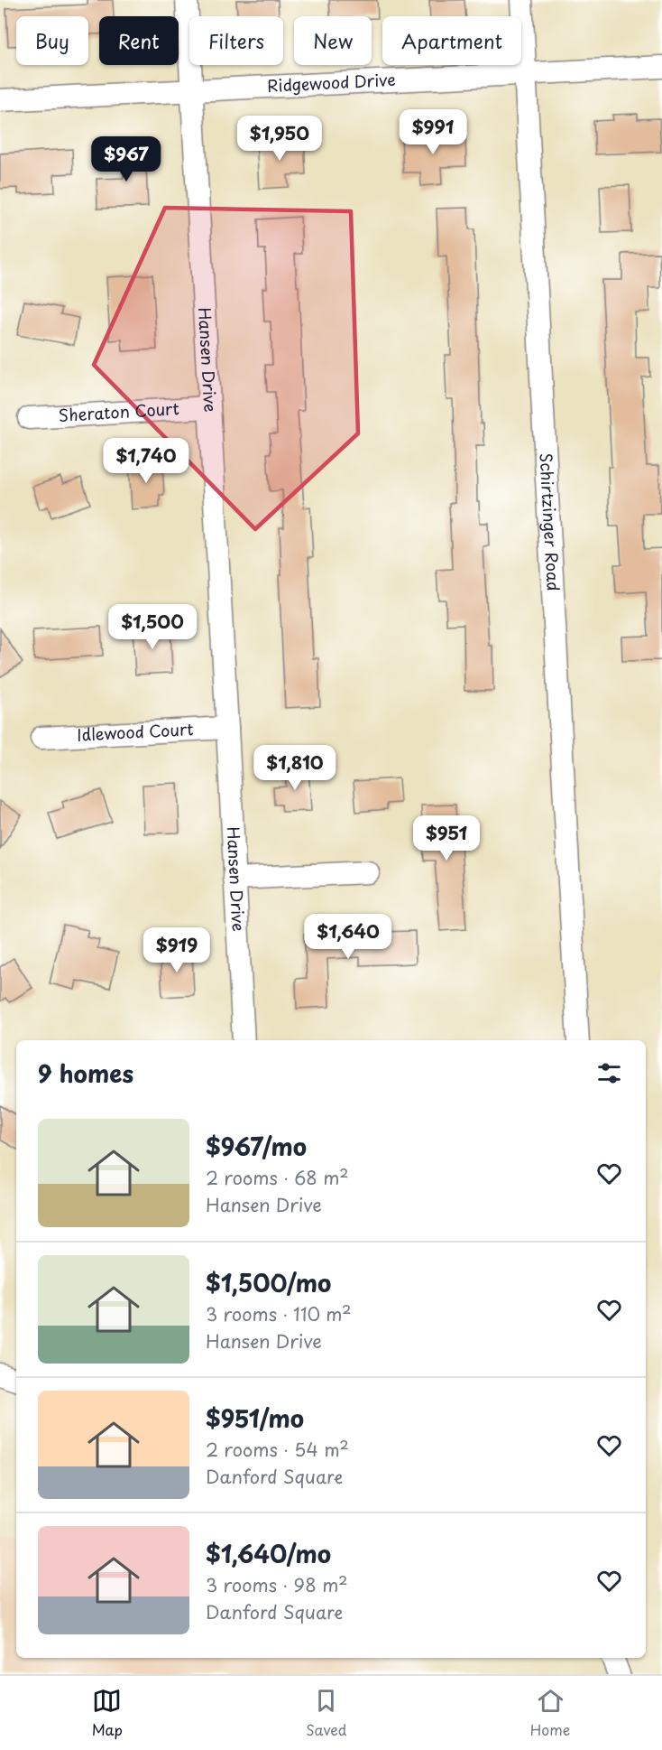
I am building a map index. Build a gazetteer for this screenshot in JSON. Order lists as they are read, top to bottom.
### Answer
{
  "streets": {
    "street": [
      "Ridgewood Drive",
      "Hansen Drive",
      "Sheraton Court",
      "Schirtzinger Road",
      "Idlewood Court"
    ]
  },
  "crossings": [
    ["Ridgewood Drive", "Hansen Drive"],
    ["Ridgewood Drive", "Schirtzinger Road"],
    ["Hansen Drive", "Sheraton Court"],
    ["Hansen Drive", "Idlewood Court"]
  ],
  "page": {
    "chip": [
      "Buy",
      "Rent",
      "Filters",
      "New",
      "Apartment"
    ],
    "price": [
      "$991",
      "$1,950",
      "$967",
      "$1,740",
      "$1,500",
      "$1,810",
      "$951",
      "$1,640",
      "$919"
    ],
    "heading": "9 homes",
    "list": [
      {
        "name": "$967/mo",
        "note": "2 rooms · 68 m² · Hansen Drive"
      },
      {
        "name": "$1,500/mo",
        "note": "3 rooms · 110 m² · Hansen Drive"
      },
      {
        "name": "$951/mo",
        "note": "2 rooms · 54 m² · Danford Square"
      },
      {
        "name": "$1,640/mo",
        "note": "3 rooms · 98 m² · Danford Square"
      }
    ],
    "tabs": ["Map", "Saved", "Home"]
  }
}
